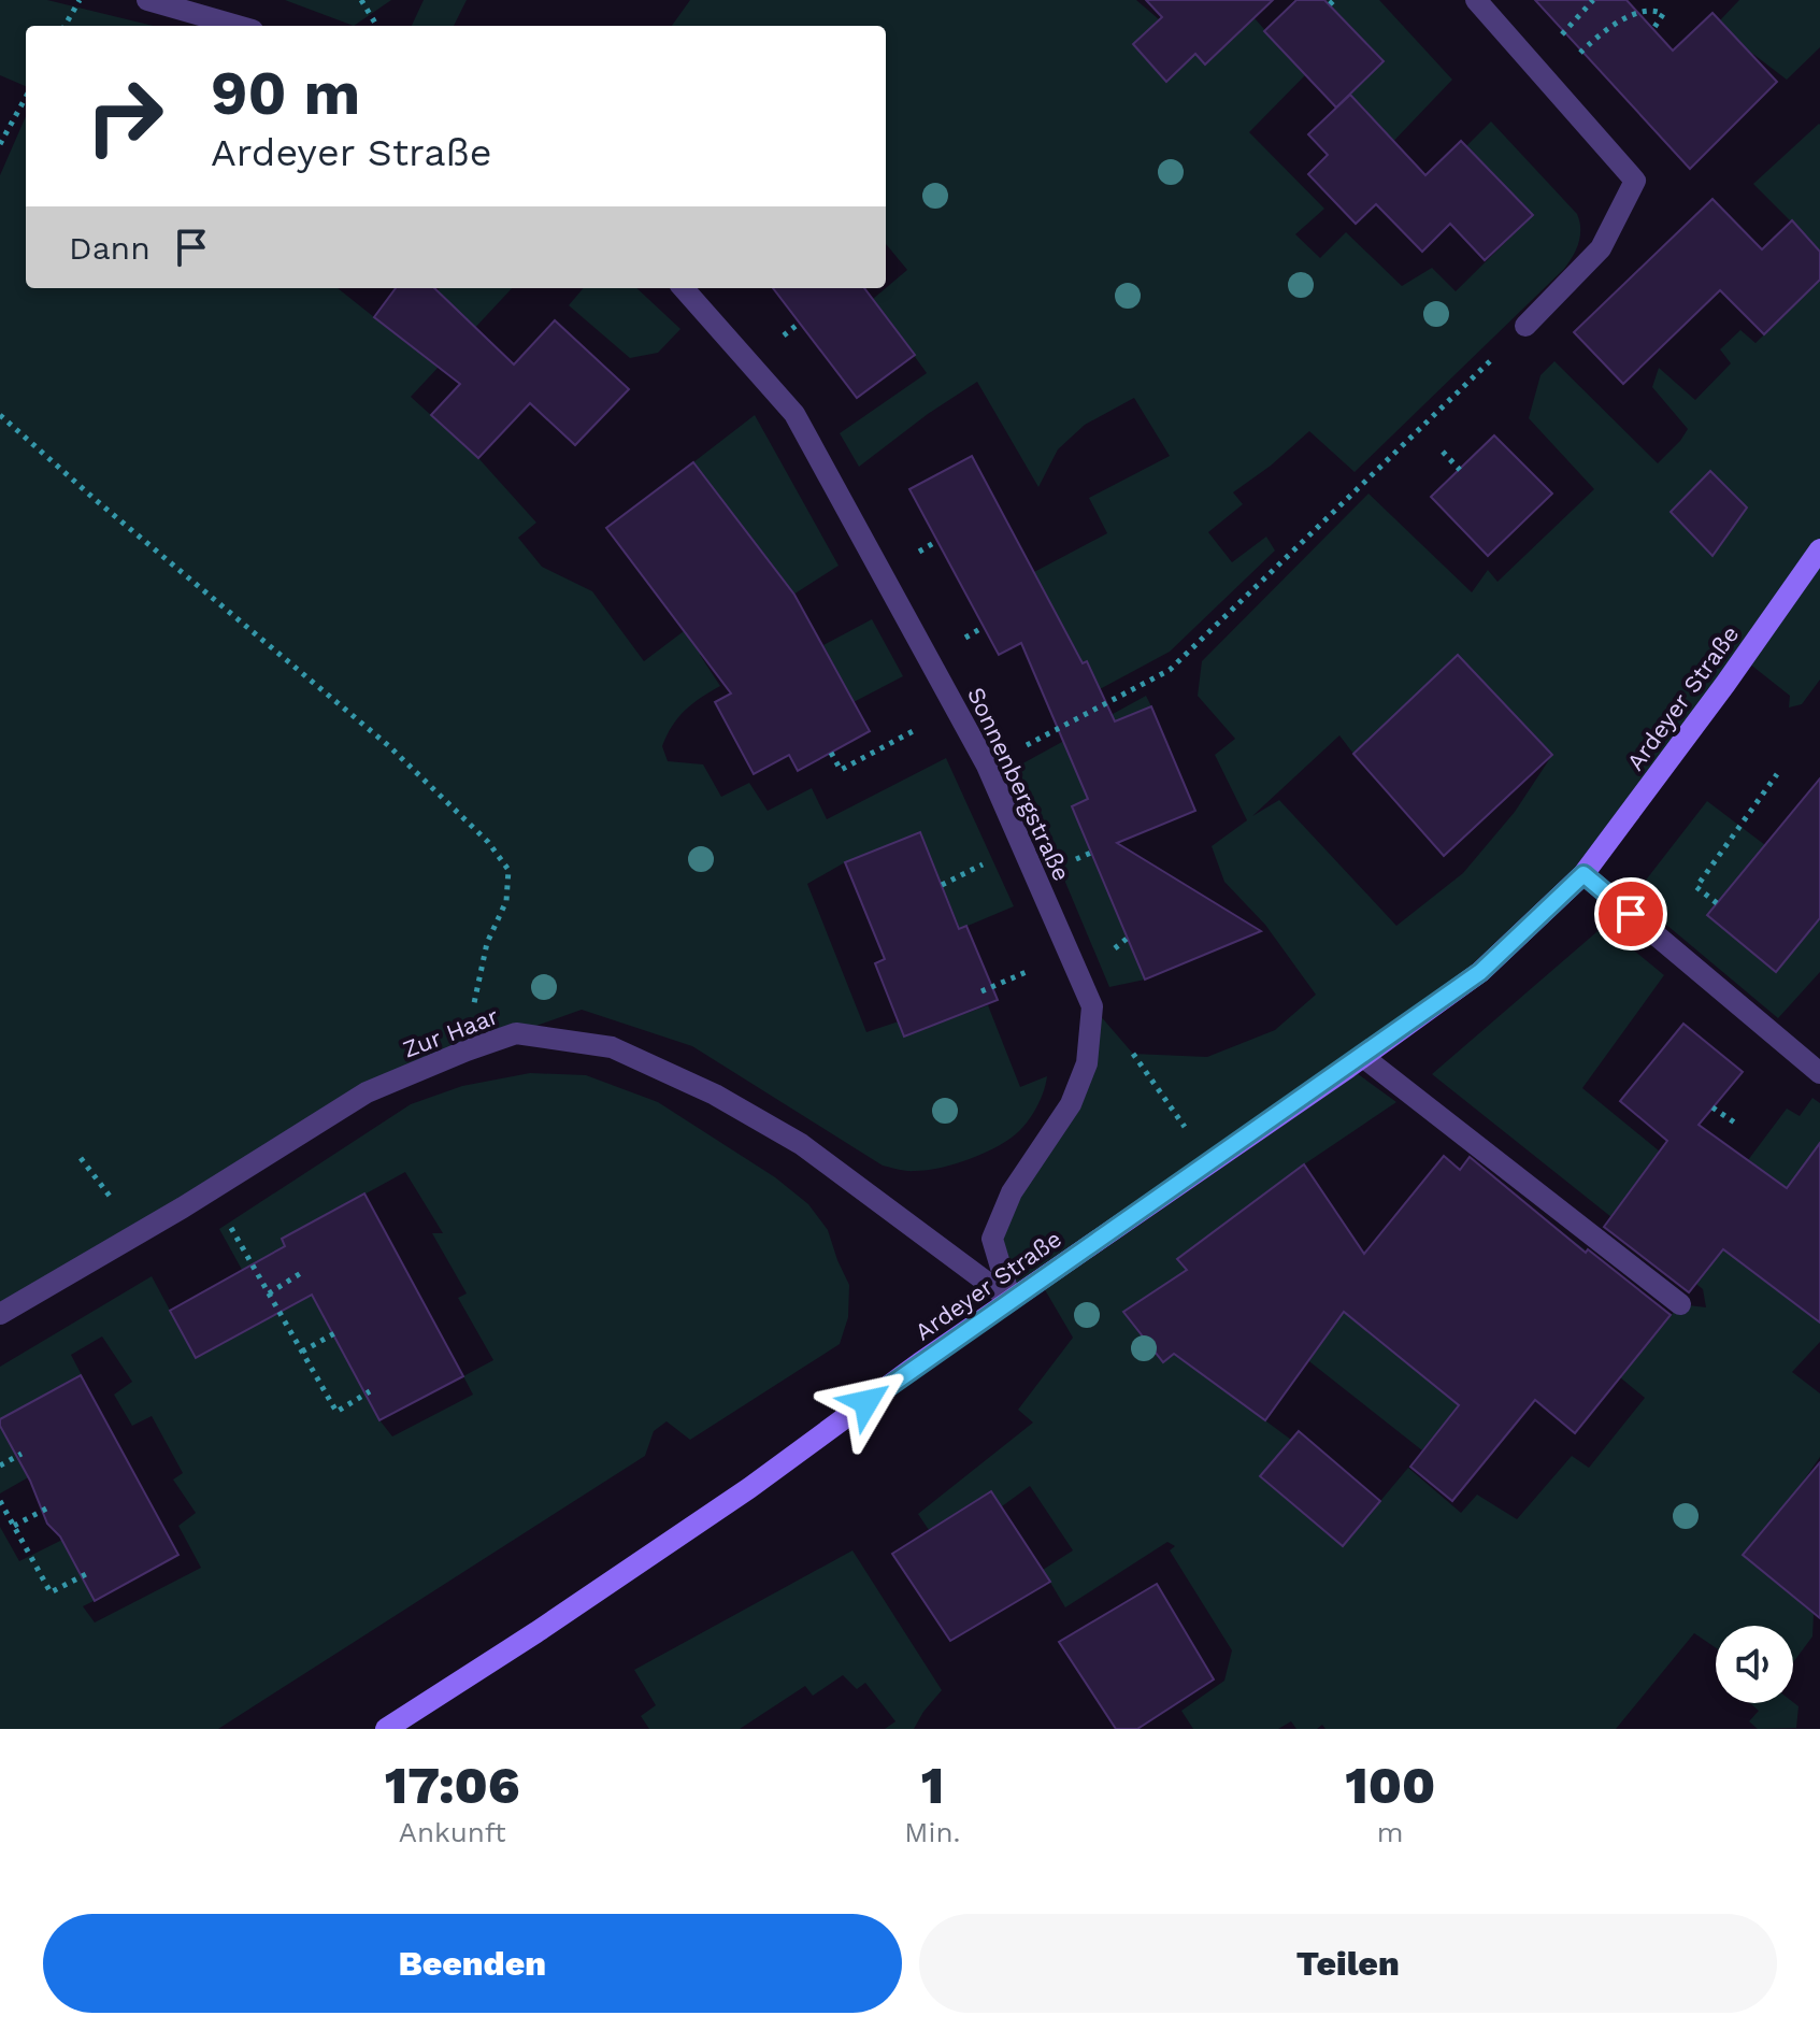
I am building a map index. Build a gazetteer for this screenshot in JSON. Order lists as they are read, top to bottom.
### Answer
{
  "streets": {
    "main road": ["Ardeyer Straße"],
    "street": ["Sonnenbergstraße", "Zur Haar"]
  },
  "crossings": [
    ["Ardeyer Straße", "Sonnenbergstraße"],
    ["Ardeyer Straße", "Zur Haar"],
    ["Sonnenbergstraße", "Zur Haar"]
  ],
  "page": {
    "turn": ["90 m", "Ardeyer Straße"],
    "then": "Dann",
    "eta": [
      "17:06",
      "Ankunft",
      "1",
      "Min.",
      "100",
      "m"
    ],
    "buttons": ["Beenden", "Teilen"]
  }
}
